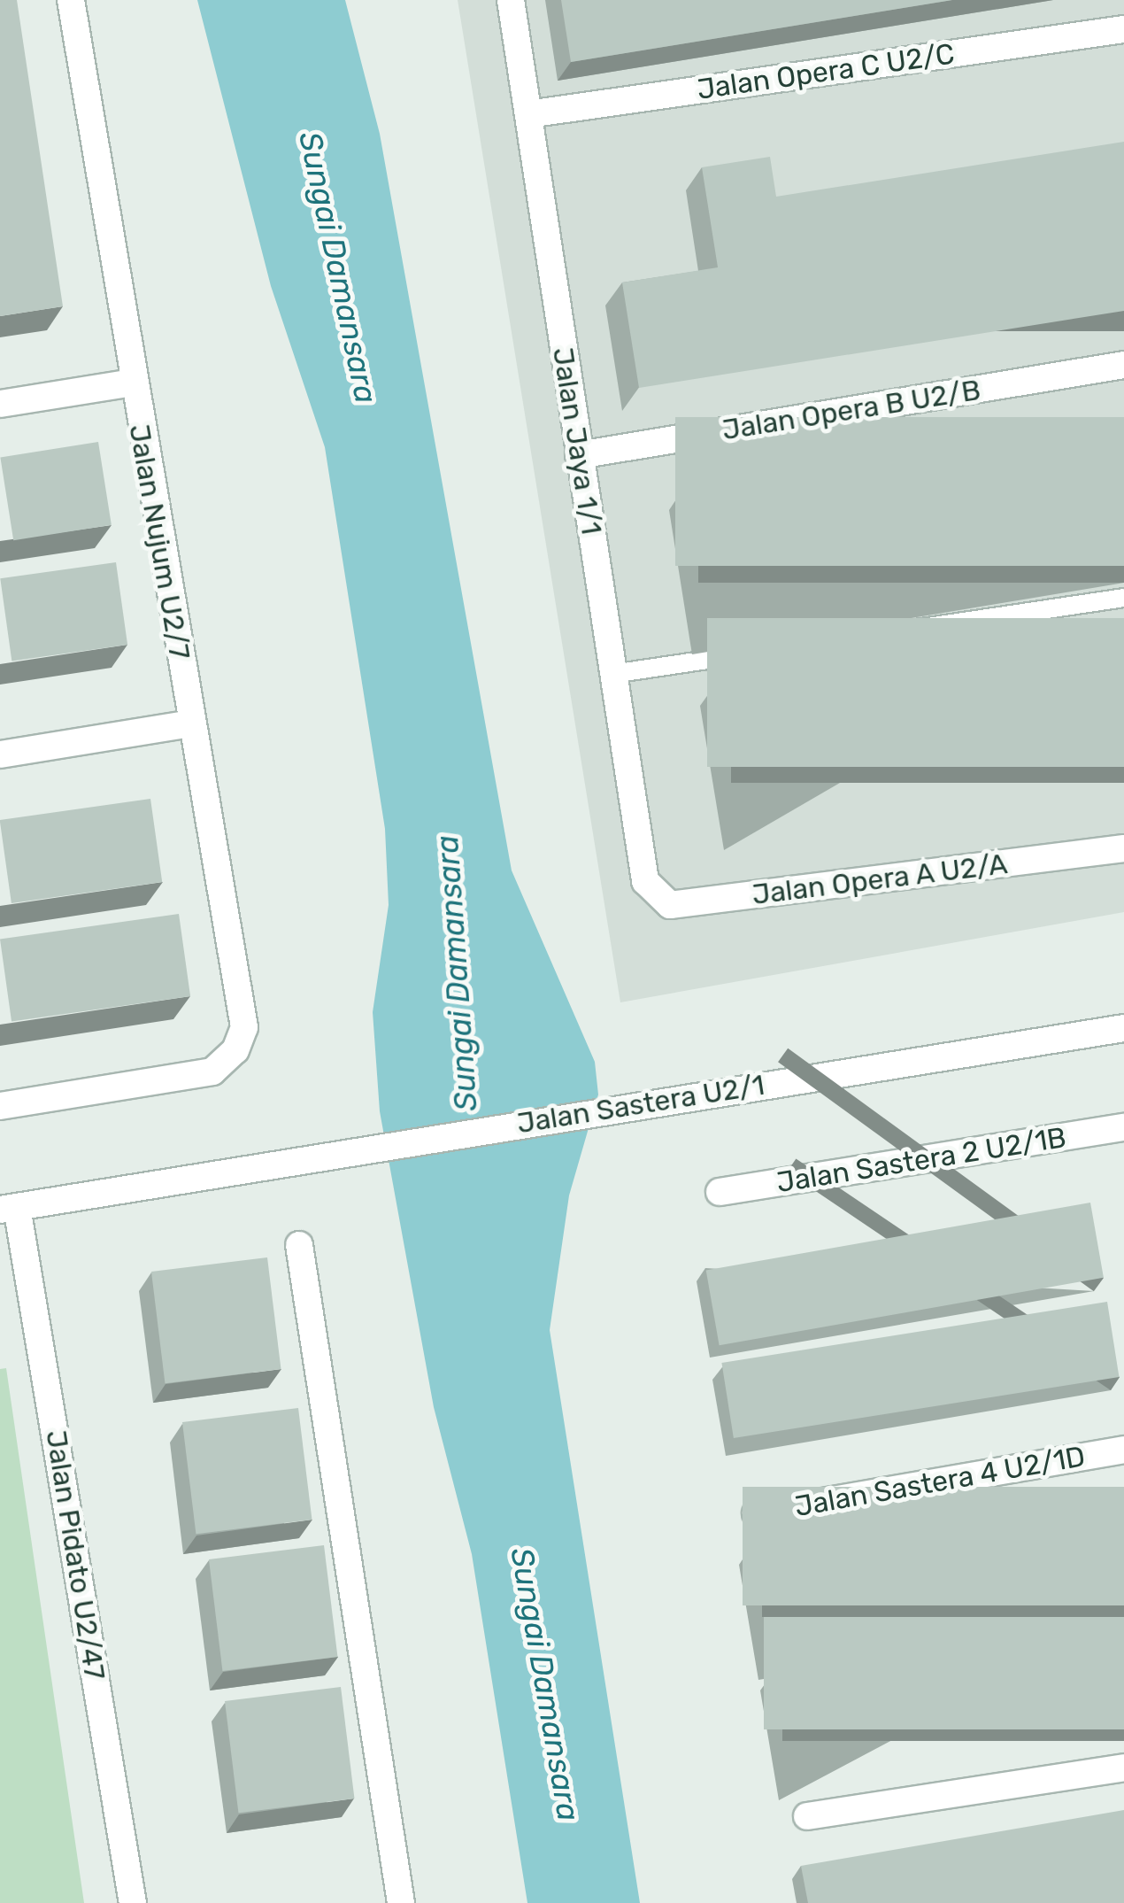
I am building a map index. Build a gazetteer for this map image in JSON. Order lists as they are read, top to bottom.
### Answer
{
  "streets": {
    "street": [
      "Jalan Opera C U2/C",
      "Jalan Opera B U2/B",
      "Jalan Jaya 1/1",
      "Jalan Nujum U2/7",
      "Jalan Opera A U2/A",
      "Jalan Sastera U2/1",
      "Jalan Sastera 2 U2/1B",
      "Jalan Sastera 4 U2/1D",
      "Jalan Pidato U2/47"
    ]
  },
  "crossings": [
    ["Jalan Opera C U2/C", "Jalan Jaya 1/1"],
    ["Jalan Opera B U2/B", "Jalan Jaya 1/1"],
    ["Jalan Jaya 1/1", "Jalan Opera A U2/A"],
    ["Jalan Sastera U2/1", "Jalan Pidato U2/47"]
  ],
  "water": ["Sungai Damansara"]
}
